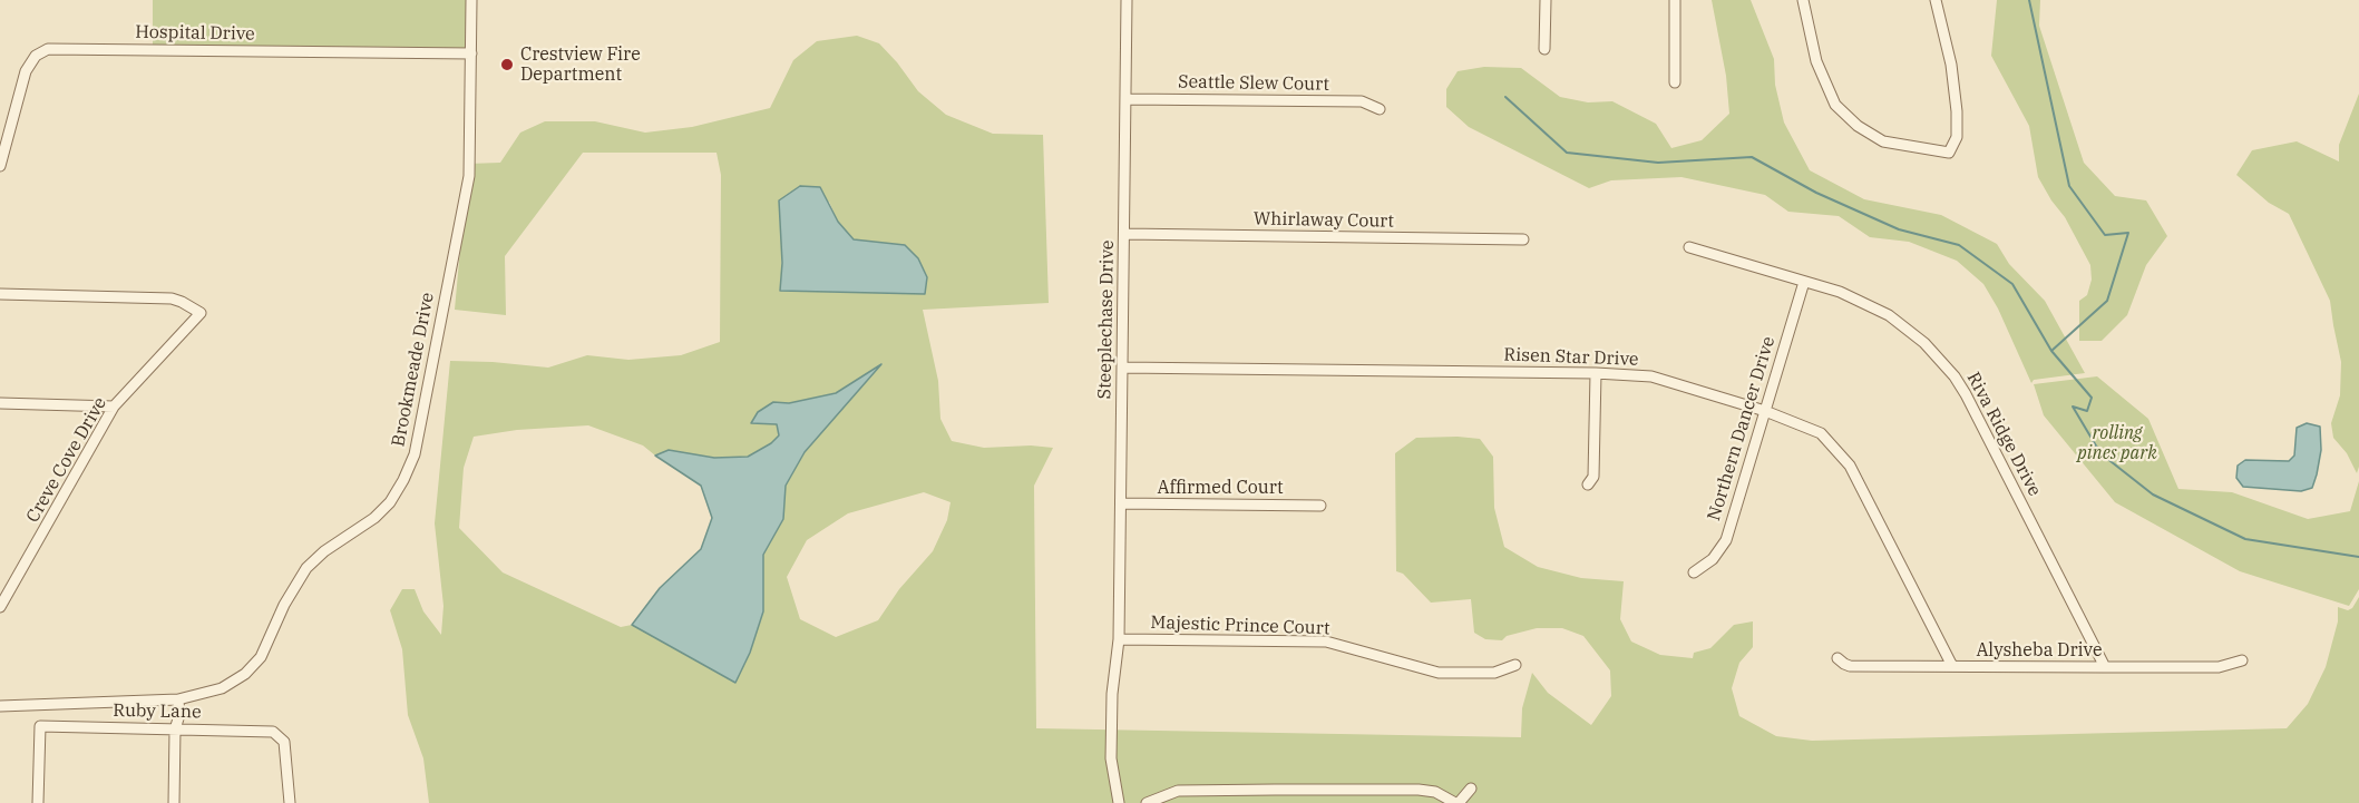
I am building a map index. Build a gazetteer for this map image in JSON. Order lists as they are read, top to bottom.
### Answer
{
  "streets": {
    "street": [
      "Hospital Drive",
      "Seattle Slew Court",
      "Whirlaway Court",
      "Steeplechase Drive",
      "Risen Star Drive",
      "Brookmeade Drive",
      "Northern Dancer Drive",
      "Riva Ridge Drive",
      "Creve Cove Drive",
      "Affirmed Court",
      "Majestic Prince Court",
      "Alysheba Drive",
      "Ruby Lane"
    ]
  },
  "crossings": [
    ["Hospital Drive", "Brookmeade Drive"],
    ["Seattle Slew Court", "Steeplechase Drive"],
    ["Whirlaway Court", "Steeplechase Drive"],
    ["Steeplechase Drive", "Risen Star Drive"],
    ["Steeplechase Drive", "Affirmed Court"],
    ["Steeplechase Drive", "Majestic Prince Court"],
    ["Risen Star Drive", "Northern Dancer Drive"],
    ["Risen Star Drive", "Alysheba Drive"],
    ["Northern Dancer Drive", "Riva Ridge Drive"],
    ["Riva Ridge Drive", "Alysheba Drive"]
  ],
  "parks": ["rolling pines park"],
  "places": ["Crestview Fire Department"]
}
